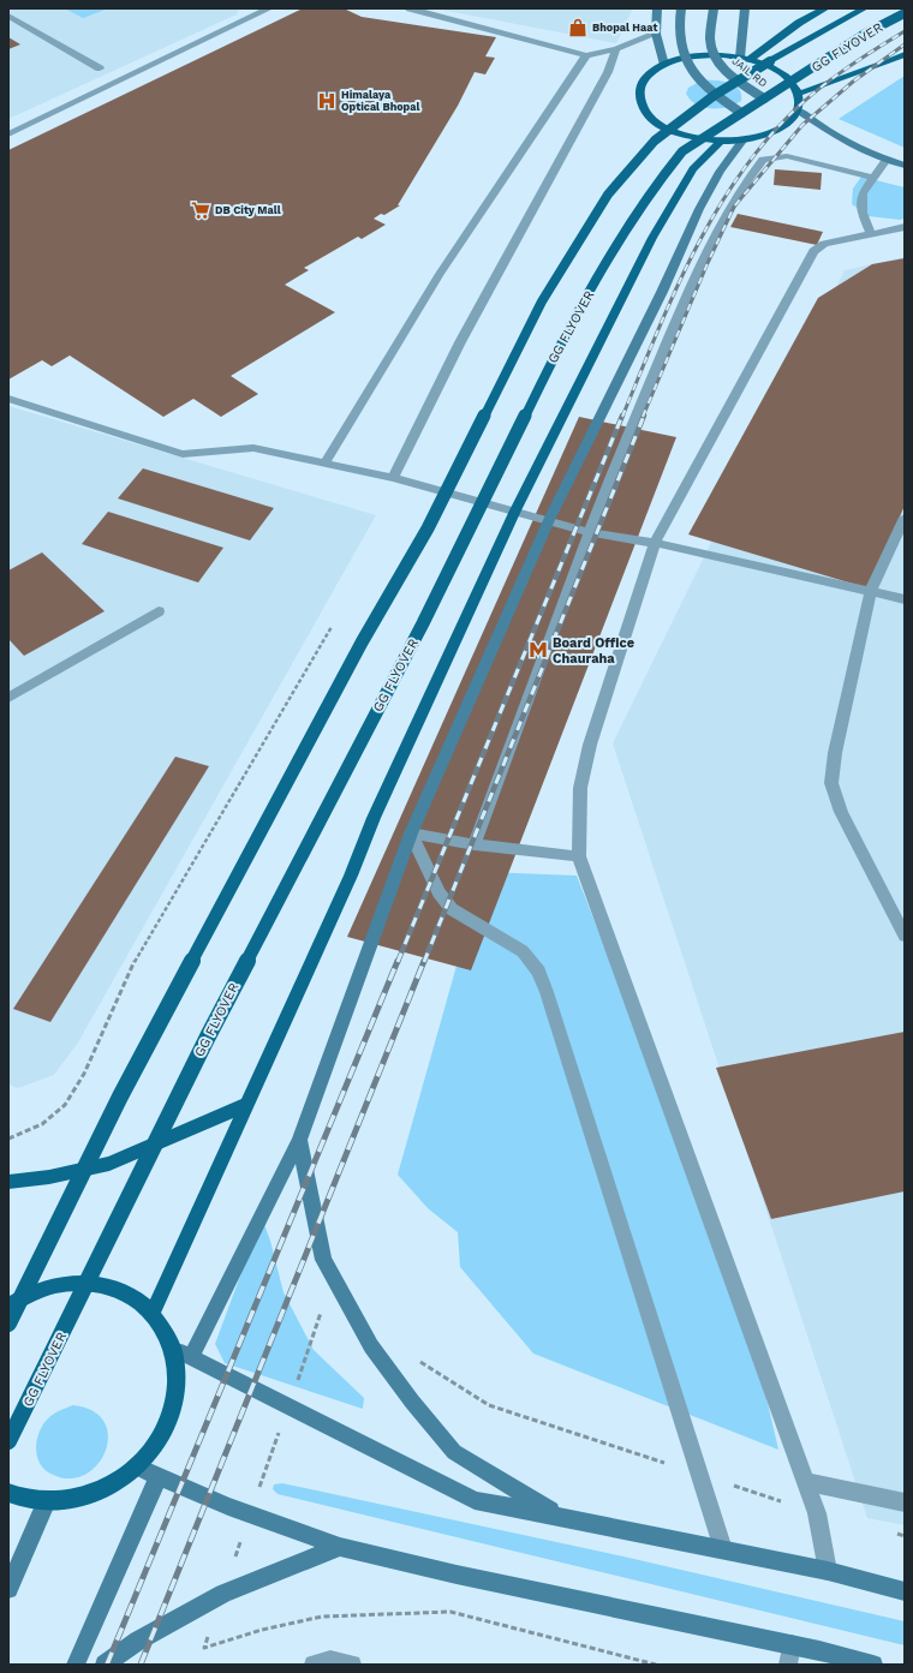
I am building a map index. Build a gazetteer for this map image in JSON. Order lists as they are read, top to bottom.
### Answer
{
  "streets": {
    "main road": ["GG FLYOVER", "JAIL RD"]
  },
  "crossings": [
    ["GG FLYOVER", "JAIL RD"]
  ],
  "places": {
    "shop": ["Bhopal Haat"],
    "hospital": ["Himalaya Optical Bhopal"],
    "supermarket": ["DB City Mall"],
    "metro station": ["Board Office Chauraha"]
  }
}
